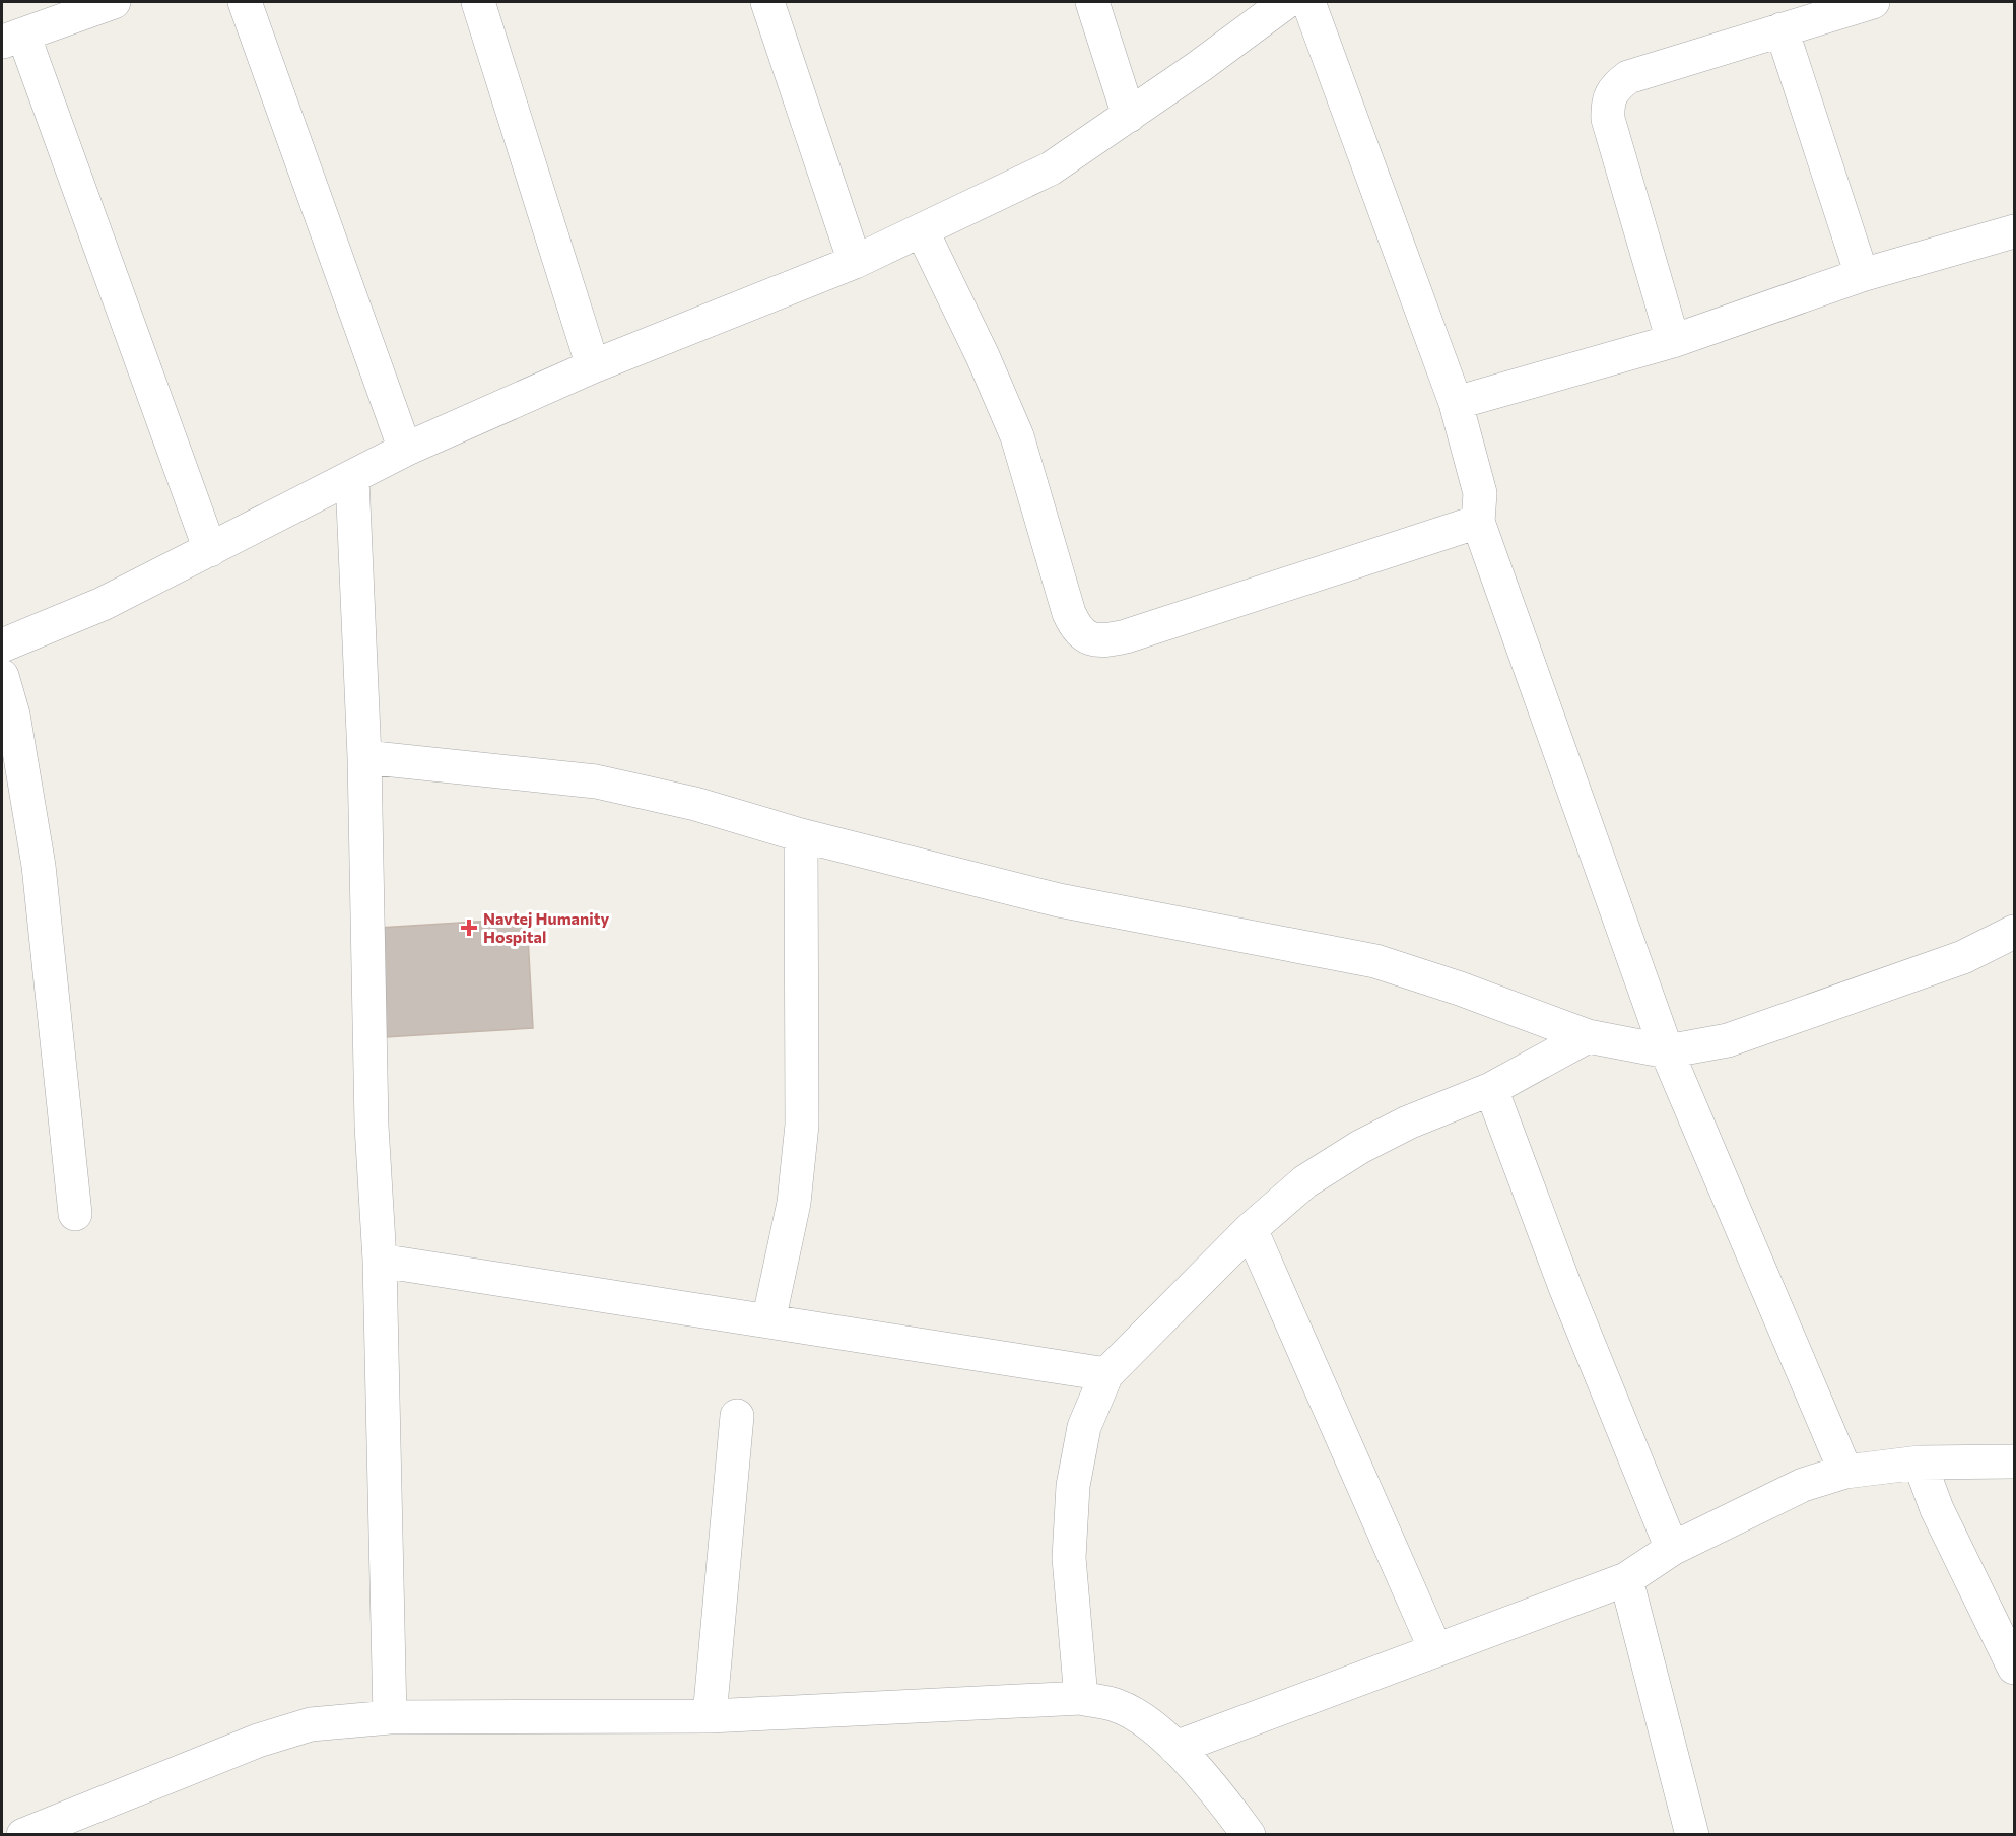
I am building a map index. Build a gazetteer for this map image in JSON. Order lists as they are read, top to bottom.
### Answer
{
  "places": {
    "health": ["Navtej Humanity Hospital"]
  }
}
